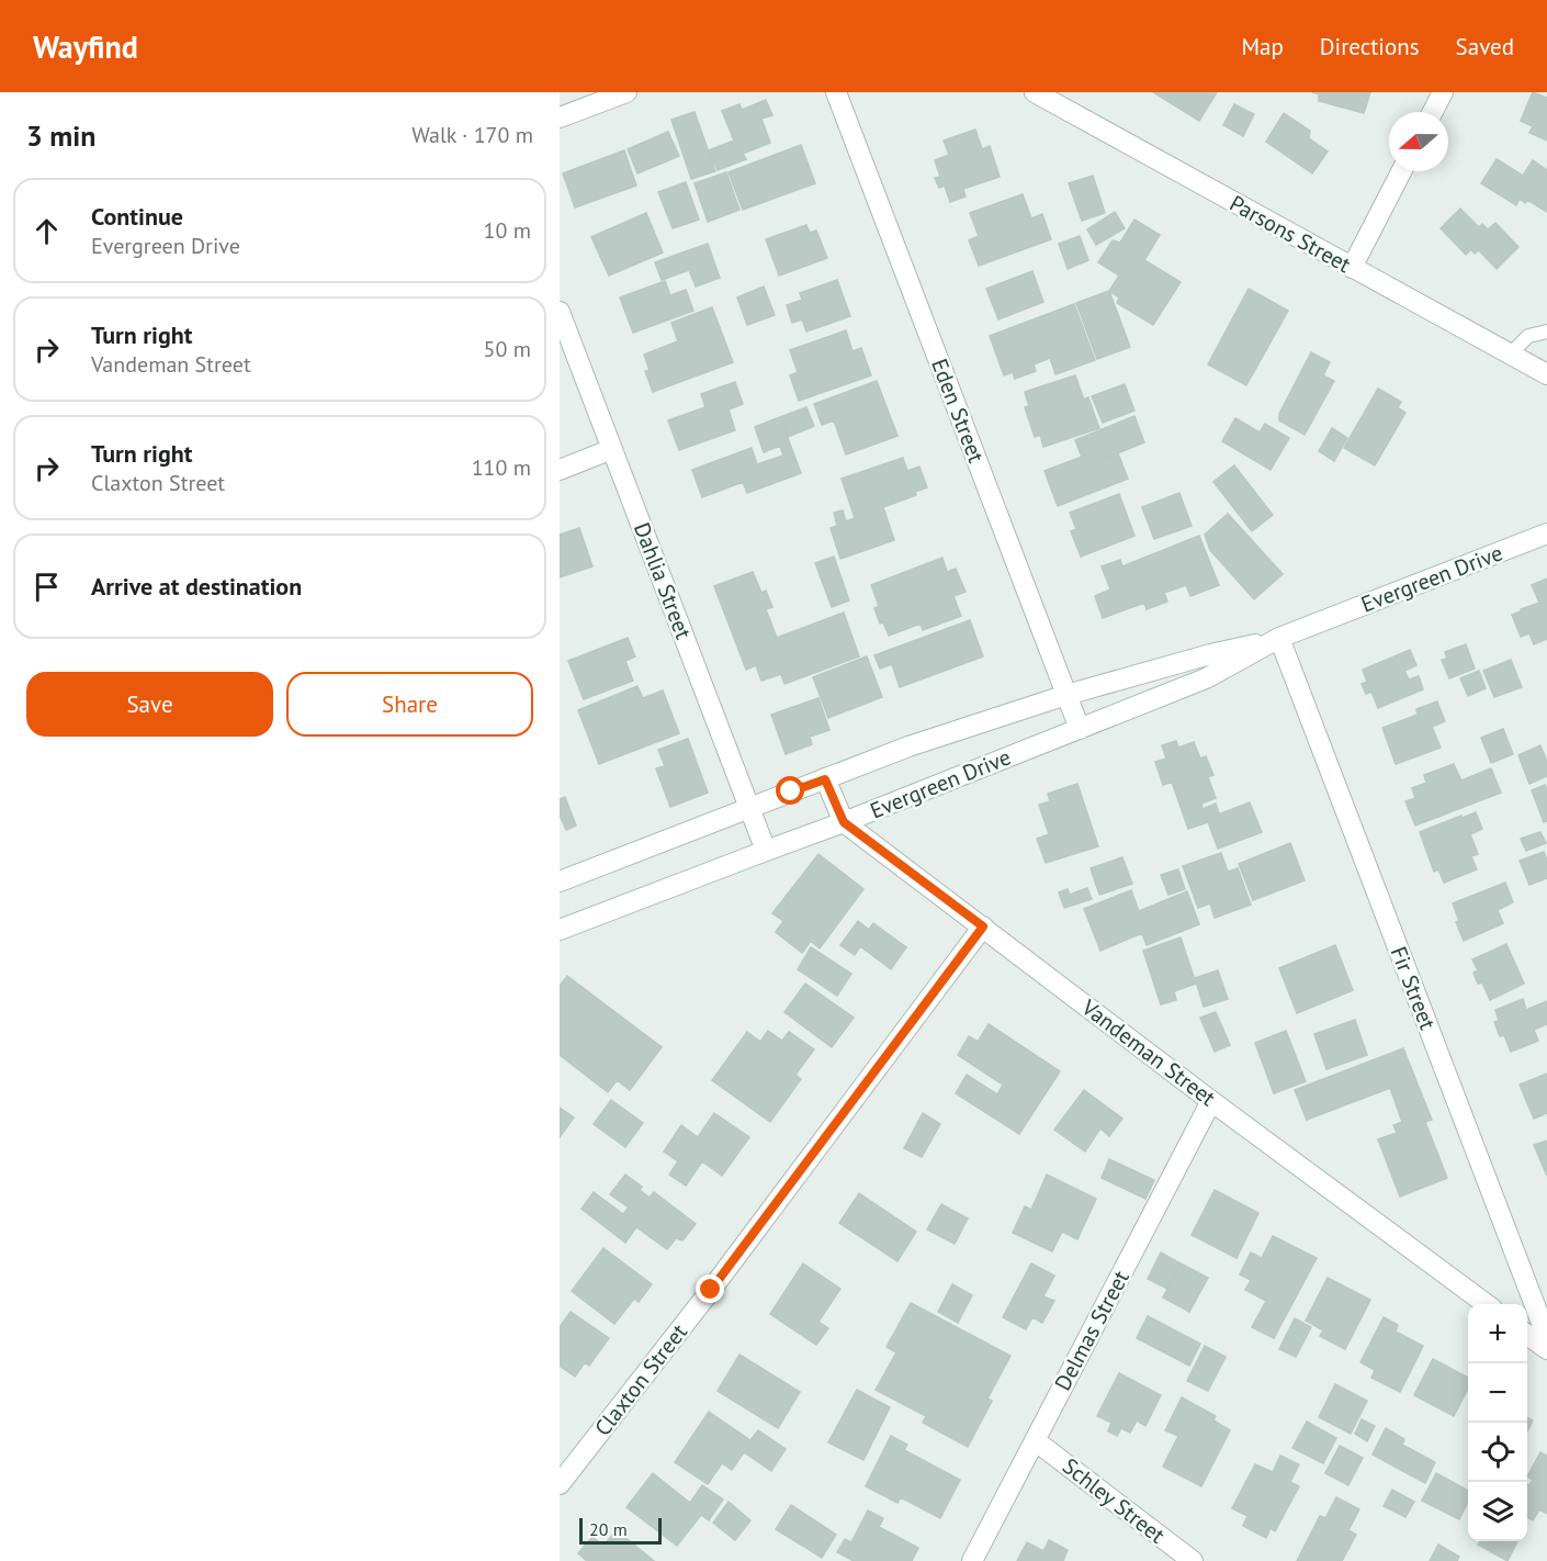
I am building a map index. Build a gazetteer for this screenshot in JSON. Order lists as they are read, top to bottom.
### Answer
{
  "streets": {
    "street": [
      "Parsons Street",
      "Eden Street",
      "Evergreen Drive",
      "Dahlia Street",
      "Fir Street",
      "Vandeman Street",
      "Delmas Street",
      "Claxton Street",
      "Schley Street"
    ]
  },
  "crossings": [
    ["Eden Street", "Evergreen Drive"],
    ["Evergreen Drive", "Dahlia Street"],
    ["Evergreen Drive", "Fir Street"],
    ["Evergreen Drive", "Vandeman Street"],
    ["Vandeman Street", "Delmas Street"],
    ["Vandeman Street", "Claxton Street"],
    ["Delmas Street", "Schley Street"]
  ],
  "scale_bar": "20 m",
  "north": "left",
  "page": {
    "header": "Wayfind",
    "nav": ["Map", "Directions", "Saved"],
    "heading": ["3 min", "Walk · 170 m"],
    "list": [
      ["Continue", "Evergreen Drive", "10 m"],
      ["Turn right", "Vandeman Street", "50 m"],
      ["Turn right", "Claxton Street", "110 m"],
      "Arrive at destination"
    ],
    "buttons": ["Save", "Share"],
    "map_buttons": ["+", "−"],
    "scale": "20 m"
  }
}
